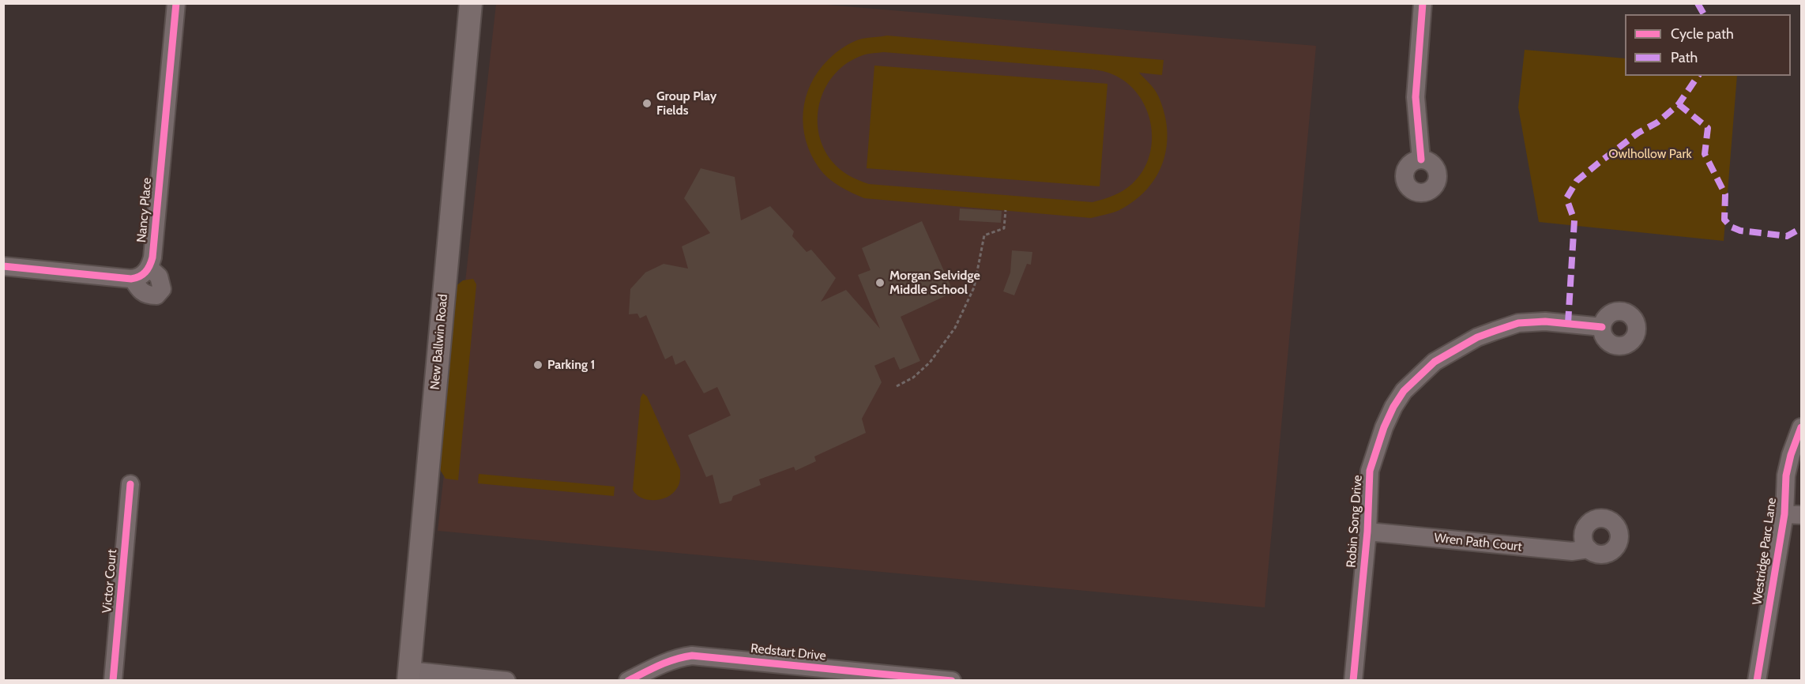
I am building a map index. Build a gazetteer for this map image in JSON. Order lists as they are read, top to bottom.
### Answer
{
  "streets": {
    "main road": ["New Ballwin Road"],
    "street": [
      "Nancy Place",
      "Robin Song Drive",
      "Wren Path Court",
      "Westridge Parc Lane",
      "Victor Court",
      "Redstart Drive"
    ]
  },
  "crossings": [
    ["Robin Song Drive", "Wren Path Court"]
  ],
  "parks": ["Owlhollow Park"],
  "places": ["Group Play Fields", "Morgan Selvidge Middle School", "Parking 1"],
  "legend": ["Cycle path", "Path"]
}
